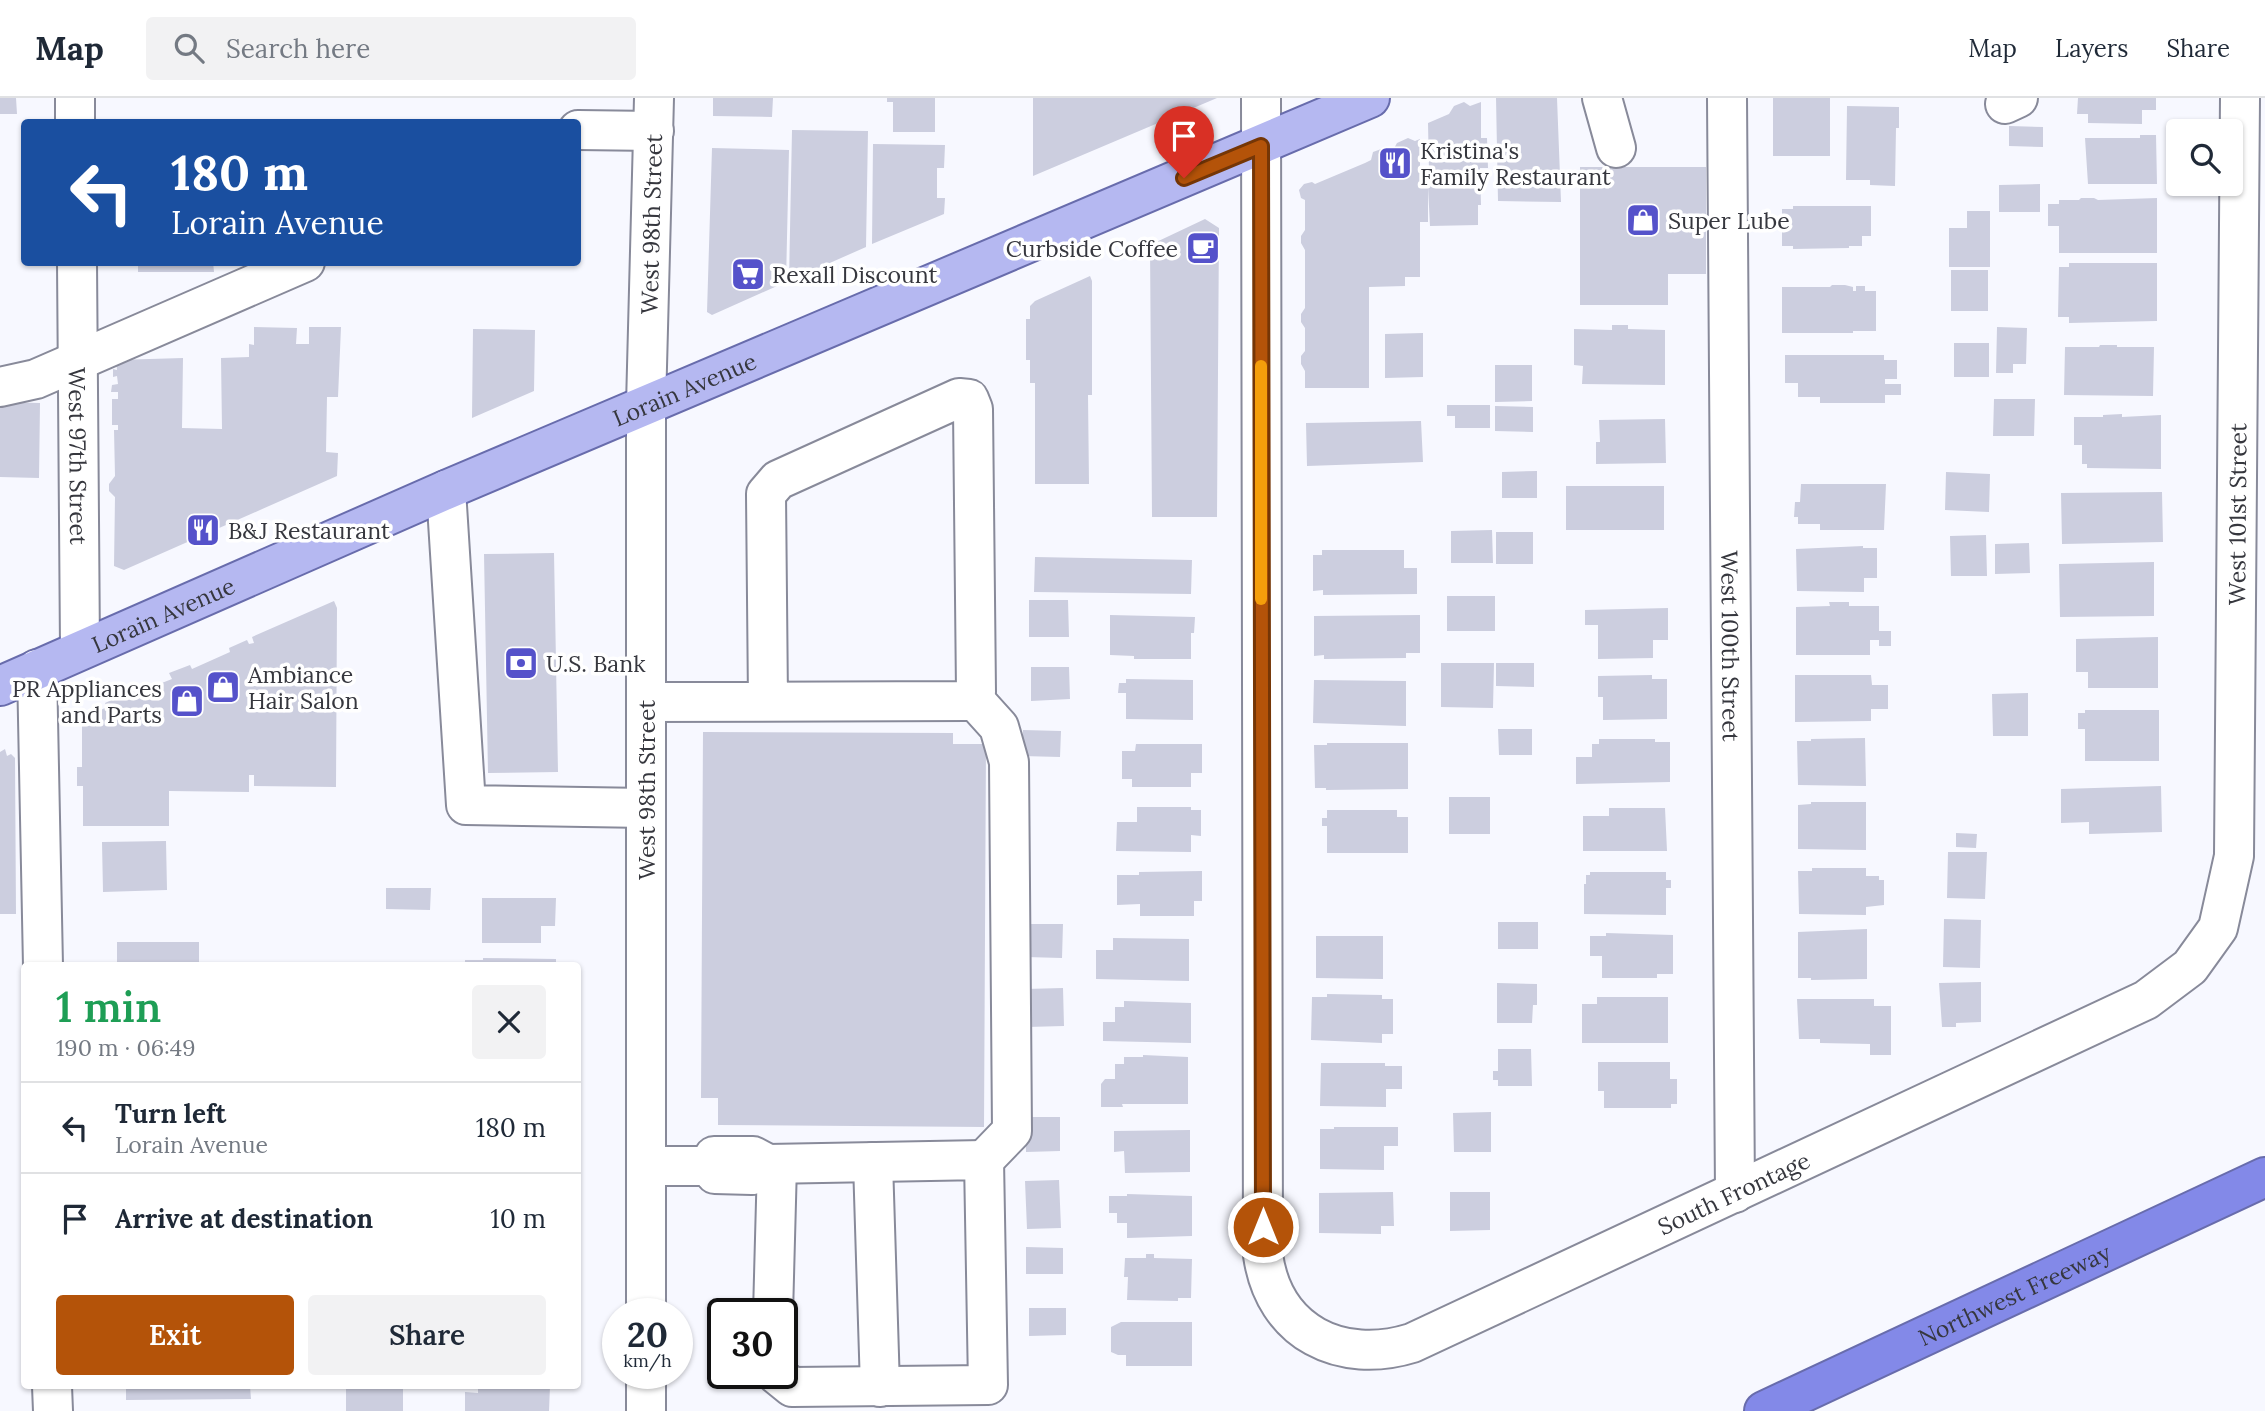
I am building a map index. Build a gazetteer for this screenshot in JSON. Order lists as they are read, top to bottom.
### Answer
{
  "streets": {
    "highway": ["Northwest Freeway"],
    "main road": ["Lorain Avenue"],
    "street": [
      "West 98th Street",
      "West 97th Street",
      "West 101st Street",
      "West 100th Street",
      "South Frontage"
    ]
  },
  "crossings": [
    ["West 98th Street", "Lorain Avenue"],
    ["Lorain Avenue", "West 97th Street"],
    ["Lorain Avenue", "South Frontage"],
    ["West 101st Street", "South Frontage"],
    ["West 100th Street", "South Frontage"]
  ],
  "places": {
    "restaurant": ["Kristina's Family Restaurant", "B&J Restaurant"],
    "shop": ["Super Lube", "Ambiance Hair Salon", "PR Appliances and Parts"],
    "cafe": ["Curbside Coffee"],
    "supermarket": ["Rexall Discount"],
    "bank": ["U.S. Bank"]
  },
  "page": {
    "header": "Map",
    "search": "Search here",
    "nav": ["Map", "Layers", "Share"],
    "turn": ["180 m", "Lorain Avenue"],
    "heading": ["1 min", "190 m · 06:49"],
    "list": [
      {
        "name": "Turn left",
        "note": "Lorain Avenue",
        "value": "180 m"
      },
      {
        "name": "Arrive at destination",
        "value": "10 m"
      }
    ],
    "buttons": ["Exit", "Share"],
    "speed": "20 km/h",
    "limit": "30"
  }
}
